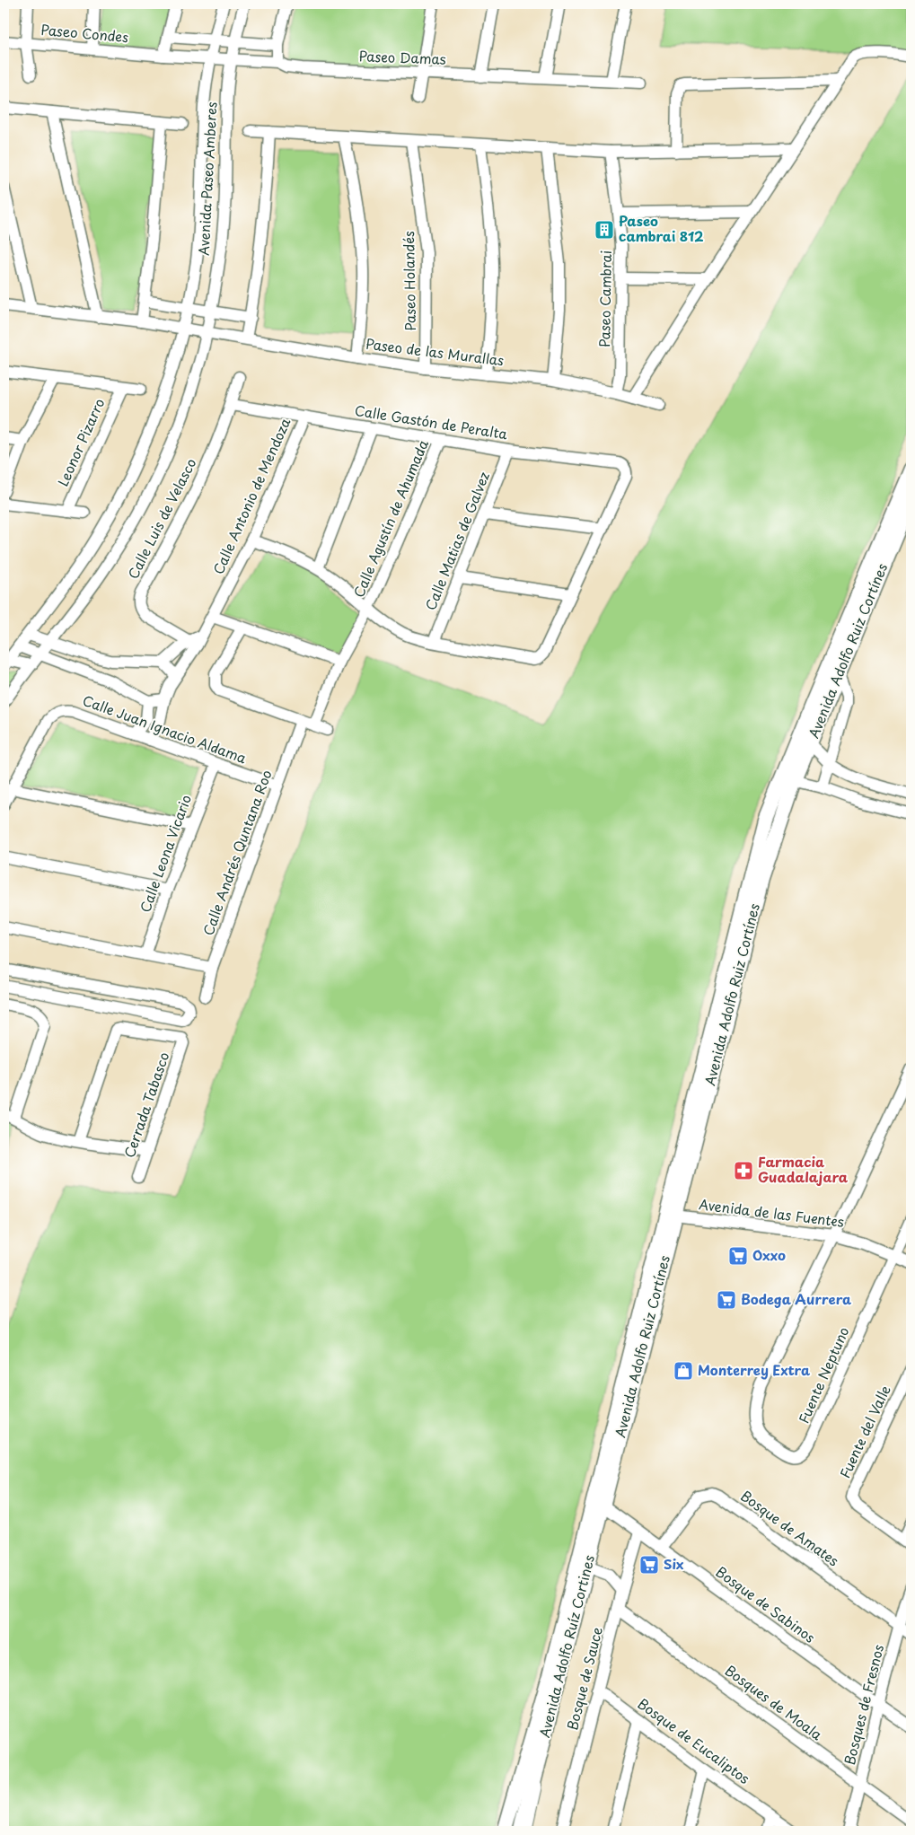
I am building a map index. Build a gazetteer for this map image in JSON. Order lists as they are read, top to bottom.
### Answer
{
  "streets": {
    "main road": ["Avenida Adolfo Ruiz Cortínes", "Avenida Adolfo Ruíz Cortines"],
    "street": [
      "Paseo Condes",
      "Paseo Damas",
      "Avenida Paseo Amberes",
      "Paseo Holandés",
      "Paseo Cambrai",
      "Paseo de las Murallas",
      "Calle Gastón de Peralta",
      "Leonor Pizarro",
      "Calle Antonio de Mendoza",
      "Calle Luis de Velasco",
      "Calle Agustín de Ahumada",
      "Calle Matias de Galvez",
      "Calle Juan Ignacio Aldama",
      "Calle Andrés Quntana Roo",
      "Calle Leona Vicario",
      "Cerrada Tabasco",
      "Avenida de las Fuentes",
      "Fuente Neptuno",
      "Fuente del Valle",
      "Bosque de Amates",
      "Bosque de Sabinos",
      "Bosque de Sauce",
      "Bosques de Moala",
      "Bosques de Fresnos",
      "Bosque de Eucaliptos"
    ]
  },
  "crossings": [
    ["Paseo Condes", "Paseo Damas"],
    ["Paseo Damas", "Avenida Paseo Amberes"],
    ["Avenida Paseo Amberes", "Paseo de las Murallas"],
    ["Paseo Holandés", "Paseo de las Murallas"],
    ["Paseo Cambrai", "Paseo de las Murallas"],
    ["Calle Gastón de Peralta", "Calle Antonio de Mendoza"],
    ["Calle Gastón de Peralta", "Calle Luis de Velasco"],
    ["Calle Gastón de Peralta", "Calle Agustín de Ahumada"],
    ["Calle Gastón de Peralta", "Calle Matias de Galvez"],
    ["Calle Antonio de Mendoza", "Calle Luis de Velasco"],
    ["Avenida Adolfo Ruiz Cortínes", "Avenida de las Fuentes"],
    ["Avenida Adolfo Ruiz Cortínes", "Bosque de Sabinos"],
    ["Avenida Adolfo Ruiz Cortínes", "Avenida Adolfo Ruíz Cortines"],
    ["Calle Juan Ignacio Aldama", "Calle Andrés Quntana Roo"],
    ["Calle Juan Ignacio Aldama", "Calle Leona Vicario"],
    ["Avenida de las Fuentes", "Fuente Neptuno"],
    ["Bosque de Amates", "Bosque de Sabinos"],
    ["Bosque de Amates", "Bosques de Fresnos"],
    ["Bosque de Sabinos", "Avenida Adolfo Ruíz Cortines"],
    ["Bosque de Sabinos", "Bosque de Sauce"],
    ["Bosque de Sabinos", "Bosques de Fresnos"],
    ["Bosque de Sauce", "Bosques de Moala"],
    ["Bosque de Sauce", "Bosque de Eucaliptos"],
    ["Bosques de Moala", "Bosques de Fresnos"]
  ],
  "places": {
    "building": ["Paseo cambrai 812"],
    "pharmacy": ["Farmacia Guadalajara"],
    "supermarket": ["Oxxo", "Bodega Aurrera", "Six"],
    "shop": ["Monterrey Extra"]
  }
}
